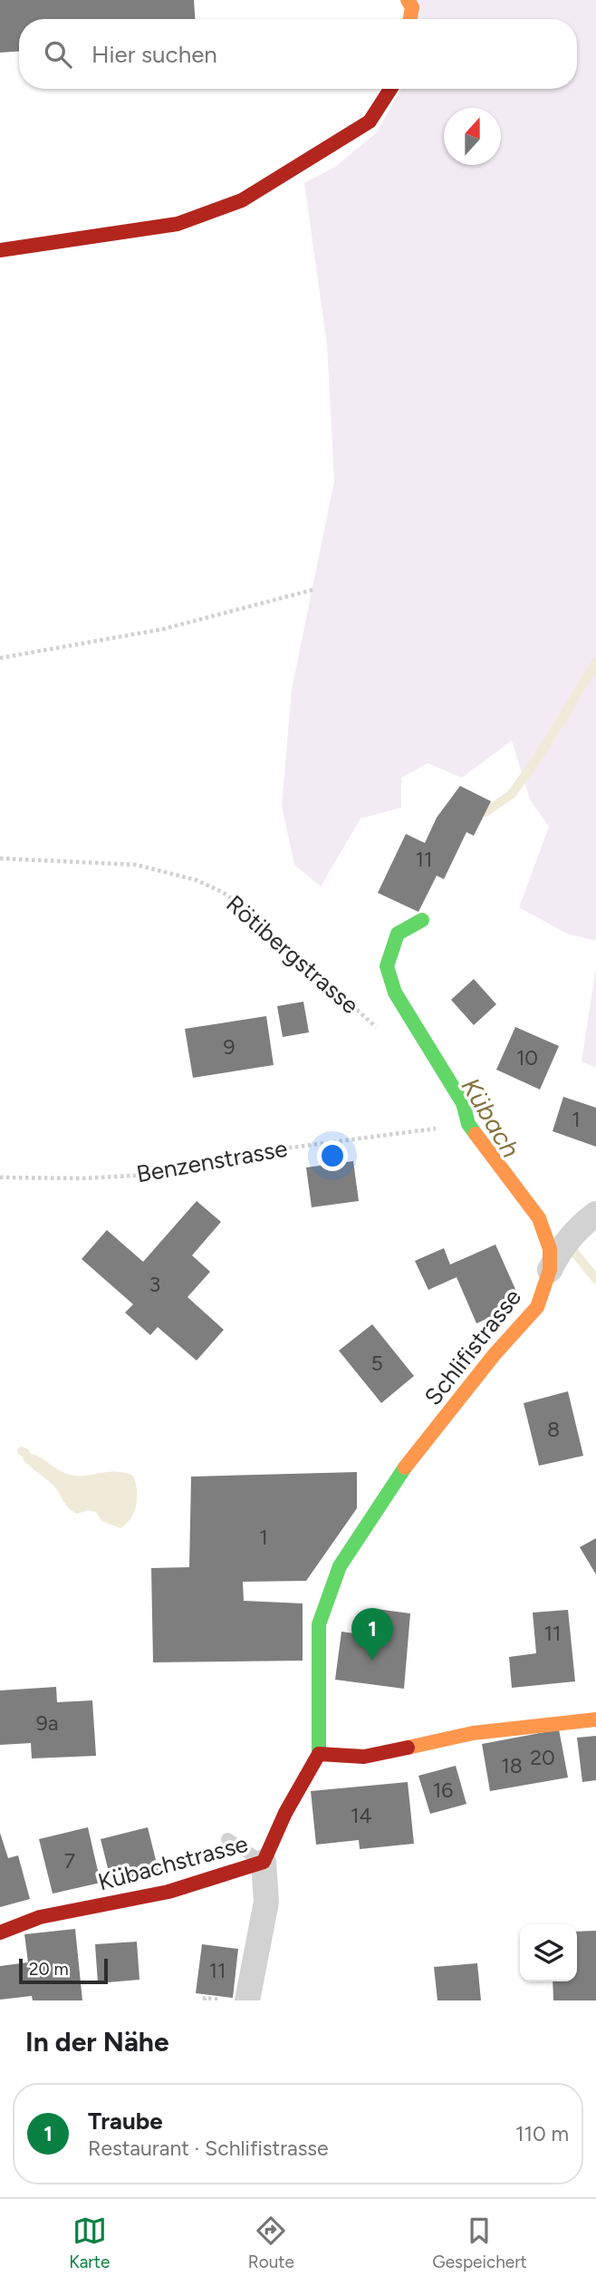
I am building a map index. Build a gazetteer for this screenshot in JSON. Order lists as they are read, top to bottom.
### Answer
{
  "streets": {
    "street": ["Schlifistrasse", "Kübachstrasse"],
    "path": ["Rötibergstrasse", "Benzenstrasse"]
  },
  "crossings": [
    ["Schlifistrasse", "Kübachstrasse"]
  ],
  "water": ["Kübach"],
  "house_numbers": [
    "11",
    "9",
    "10",
    "1",
    "3",
    "5",
    "8",
    "1",
    "11",
    "9a",
    "20",
    "18",
    "16",
    "14",
    "7",
    "11"
  ],
  "scale_bar": "20 m",
  "north": "top",
  "page": {
    "search": "Hier suchen",
    "pins": "1",
    "scale": "20 m",
    "heading": "In der Nähe",
    "list": [
      {
        "mark": "1",
        "name": "Traube",
        "note": "Restaurant · Schlifistrasse",
        "value": "110 m"
      }
    ],
    "nav": ["Karte", "Route", "Gespeichert"]
  }
}
